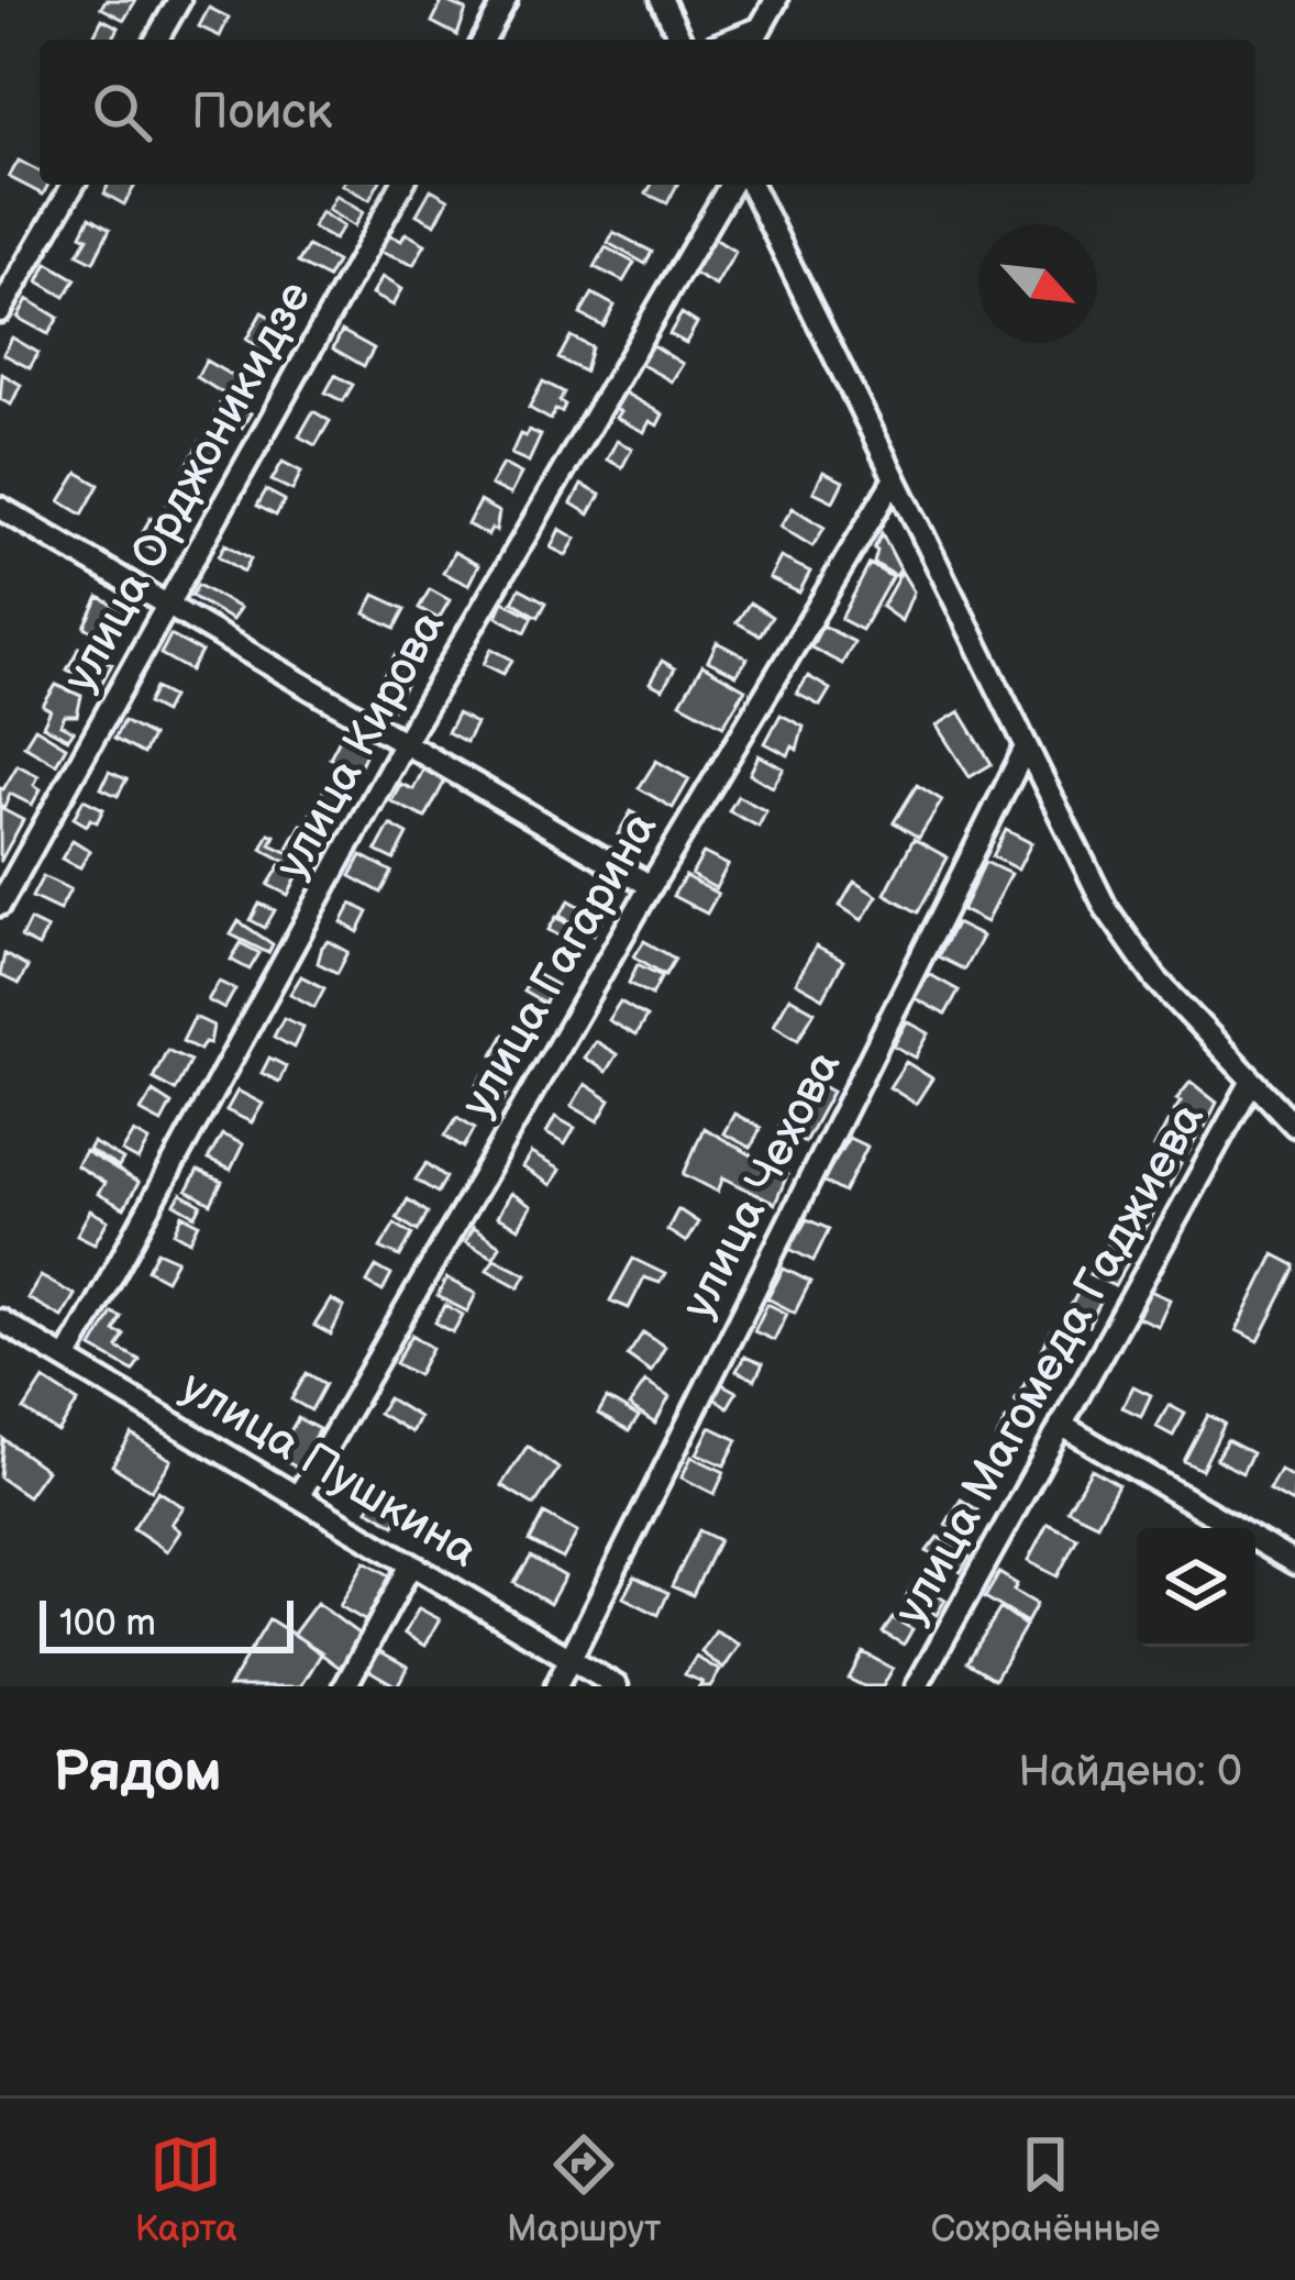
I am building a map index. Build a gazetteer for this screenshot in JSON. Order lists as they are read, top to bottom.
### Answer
{
  "streets": {
    "street": [
      "улица Орджоникидзе",
      "улица Кирова",
      "улица Гагарина",
      "улица Чехова",
      "улица Магомеда Гаджиева",
      "улица Пушкина"
    ]
  },
  "crossings": [
    ["улица Кирова", "улица Пушкина"],
    ["улица Гагарина", "улица Пушкина"],
    ["улица Чехова", "улица Пушкина"]
  ],
  "scale_bar": "100 m",
  "north": "bottom right",
  "page": {
    "search": "Поиск",
    "scale": "100 m",
    "heading": ["Рядом", "Найдено: 0"],
    "nav": ["Карта", "Маршрут", "Сохранённые"]
  }
}
